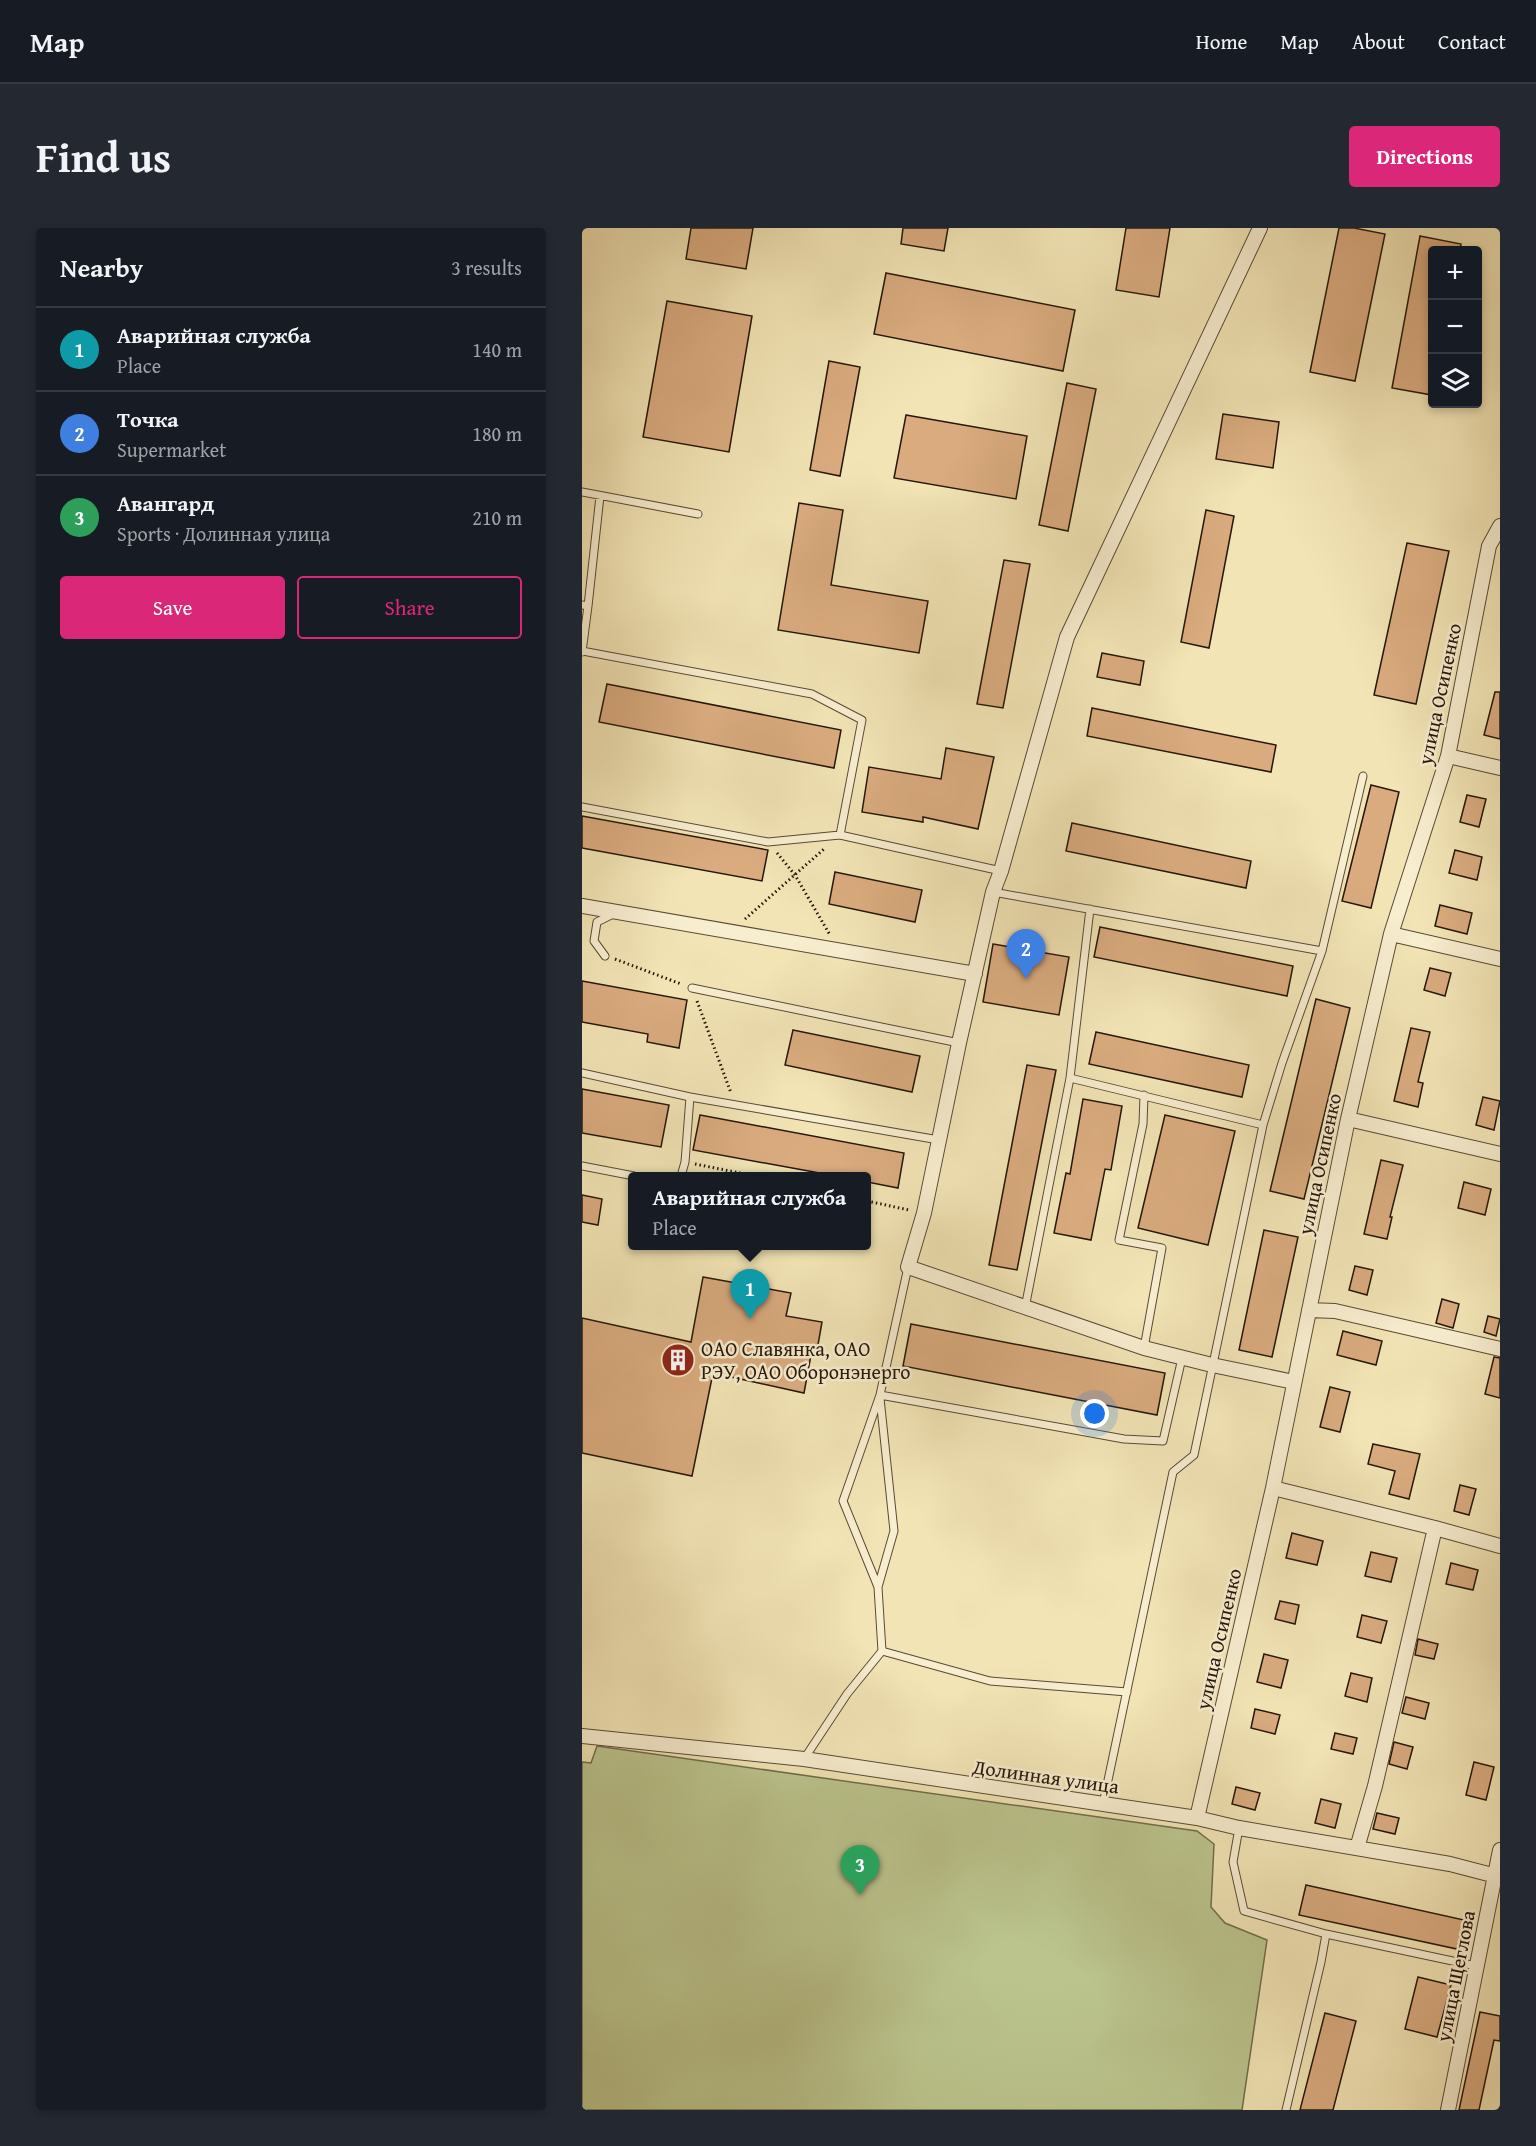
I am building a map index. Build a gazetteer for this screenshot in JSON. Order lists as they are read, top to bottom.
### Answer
{
  "streets": {
    "street": ["улица Осипенко", "Долинная улица", "улица Щеглова"]
  },
  "crossings": [
    ["улица Осипенко", "Долинная улица"],
    ["Долинная улица", "улица Щеглова"]
  ],
  "places": {
    "building": ["ОАО Славянка, ОАО РЭУ, ОАО Оборонэнерго"]
  },
  "page": {
    "header": "Map",
    "nav": [
      "Home",
      "Map",
      "About",
      "Contact"
    ],
    "title": "Find us",
    "buttons": [
      "Directions",
      ["Save", "Share"]
    ],
    "heading": ["Nearby", "3 results"],
    "map_buttons": ["+", "−"],
    "list": [
      {
        "mark": "1",
        "name": "Аварийная служба",
        "note": "Place",
        "value": "140 m"
      },
      {
        "mark": "2",
        "name": "Точка",
        "note": "Supermarket",
        "value": "180 m"
      },
      {
        "mark": "3",
        "name": "Авангард",
        "note": "Sports · Долинная улица",
        "value": "210 m"
      }
    ],
    "pins": ["2", "1", "3"],
    "popup": ["Аварийная служба", "Place"]
  }
}
